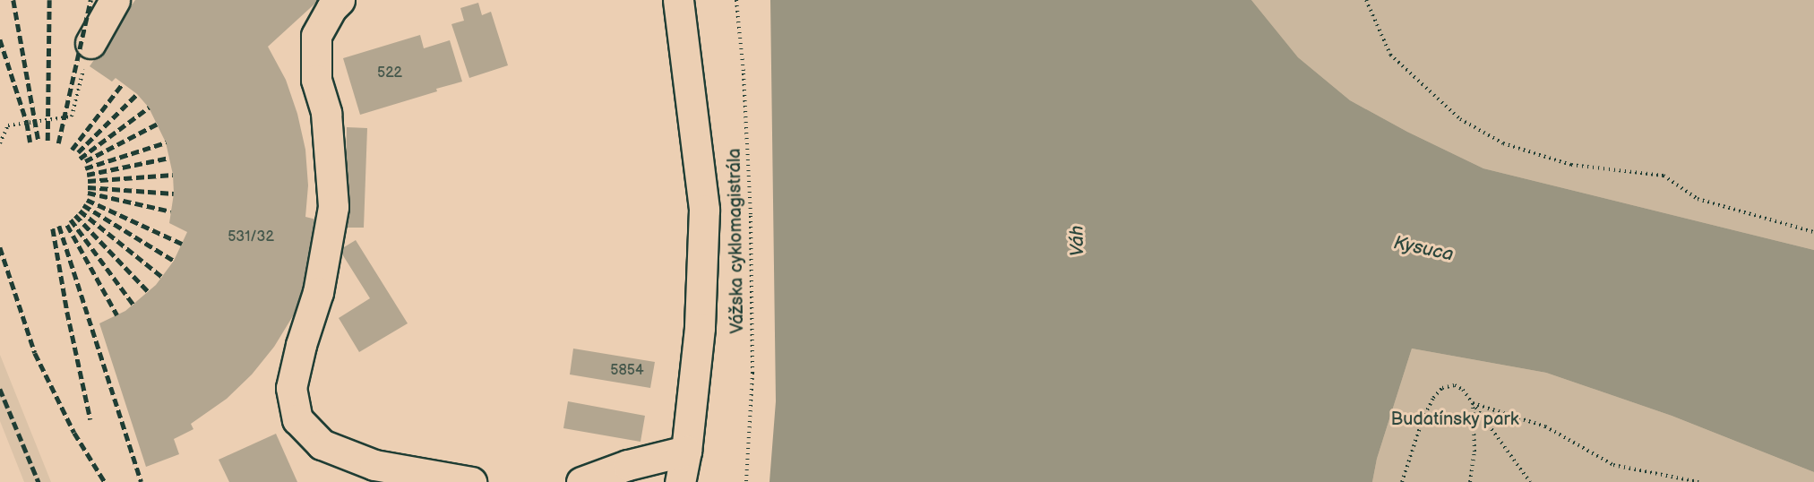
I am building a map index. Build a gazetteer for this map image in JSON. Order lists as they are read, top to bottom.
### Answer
{
  "streets": {
    "path": ["Vážska cyklomagistrála"]
  },
  "water": ["Váh", "Kysuca"],
  "parks": ["Budatínsky park"],
  "house_numbers": ["522", "531/32", "5854"]
}
